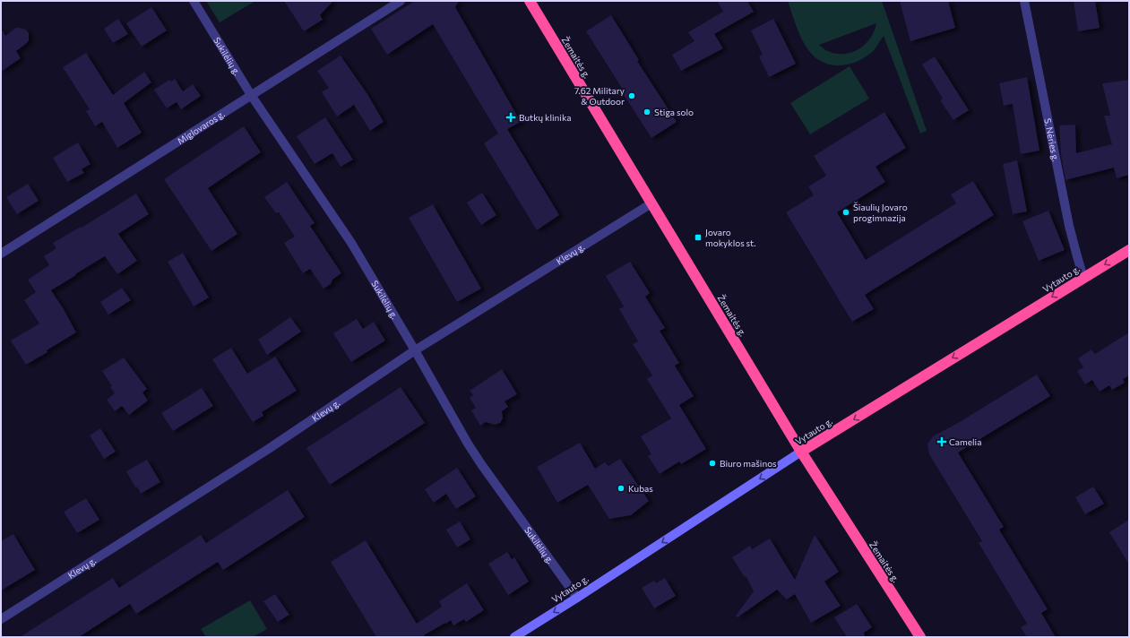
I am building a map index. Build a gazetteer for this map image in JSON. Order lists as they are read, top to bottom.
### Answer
{
  "streets": {
    "highway": ["Žemaitės g.", "Vytauto g."],
    "street": [
      "Sukilėlių g.",
      "Miglovaros g.",
      "S. Nėries g.",
      "Klevų g."
    ]
  },
  "crossings": [
    ["Sukilėlių g.", "Miglovaros g."],
    ["Sukilėlių g.", "Klevų g."],
    ["Sukilėlių g.", "Vytauto g."],
    ["Žemaitės g.", "Klevų g."],
    ["Žemaitės g.", "Vytauto g."],
    ["S. Nėries g.", "Vytauto g."]
  ],
  "one_way": ["Vytauto g."],
  "places": {
    "other": [
      "7.62 Military & Outdoor",
      "Stiga solo",
      "Šiaulių Jovaro progimnazija",
      "Biuro mašinos",
      "Kubas"
    ],
    "health": ["Butkų klinika", "Camelia"],
    "transit": ["Jovaro mokyklos st."]
  }
}
